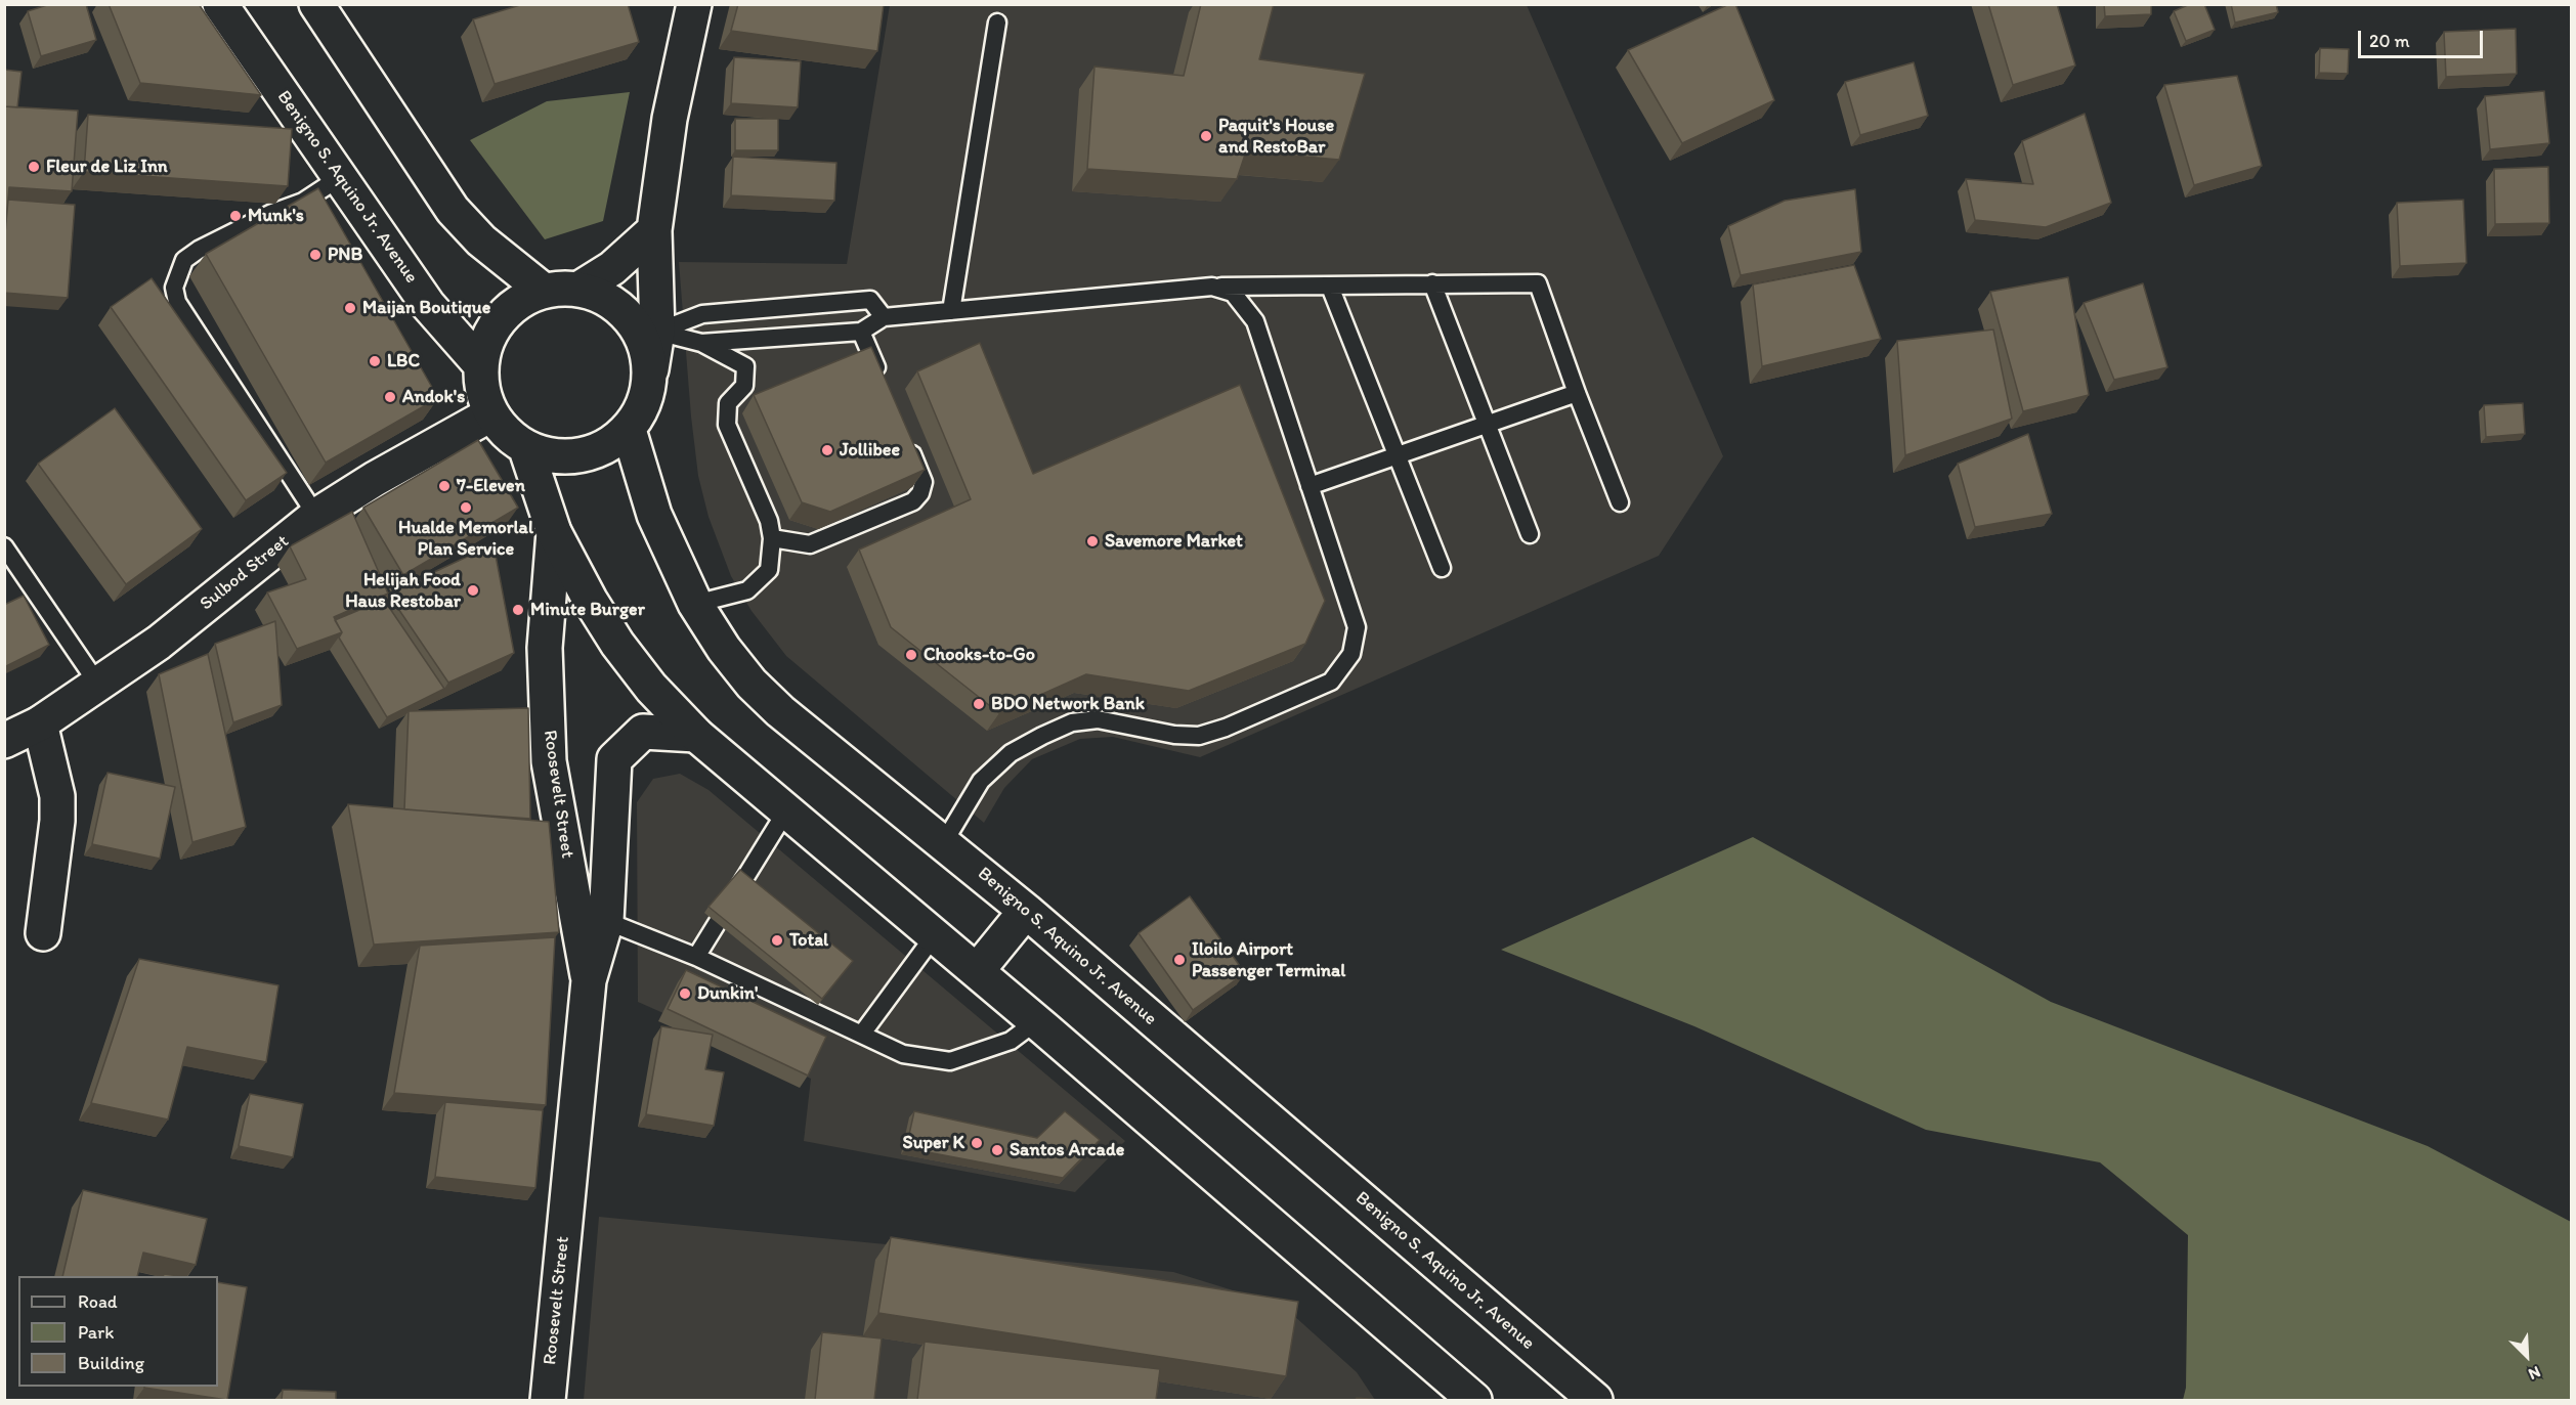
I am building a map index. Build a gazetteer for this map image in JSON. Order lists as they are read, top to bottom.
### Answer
{
  "streets": {
    "main road": ["Benigno S. Aquino Jr. Avenue", "Sulbod Street", "Roosevelt Street"]
  },
  "crossings": [
    ["Benigno S. Aquino Jr. Avenue", "Sulbod Street"]
  ],
  "places": [
    "Paquit's House and RestoBar",
    "Fleur de Liz Inn",
    "Munk's",
    "PNB",
    "Maijan Boutique",
    "LBC",
    "Andok's",
    "Jollibee",
    "7-Eleven",
    "Hualde Memorlal Plan Service",
    "Savemore Market",
    "Helijah Food Haus Restobar",
    "Minute Burger",
    "Chooks-to-Go",
    "BDO Network Bank",
    "Total",
    "Iloilo Airport Passenger Terminal",
    "Dunkin'",
    "Super K",
    "Santos Arcade"
  ],
  "legend": ["Road", "Park", "Building"],
  "scale_bar": "20 m",
  "north": "bottom right"
}
